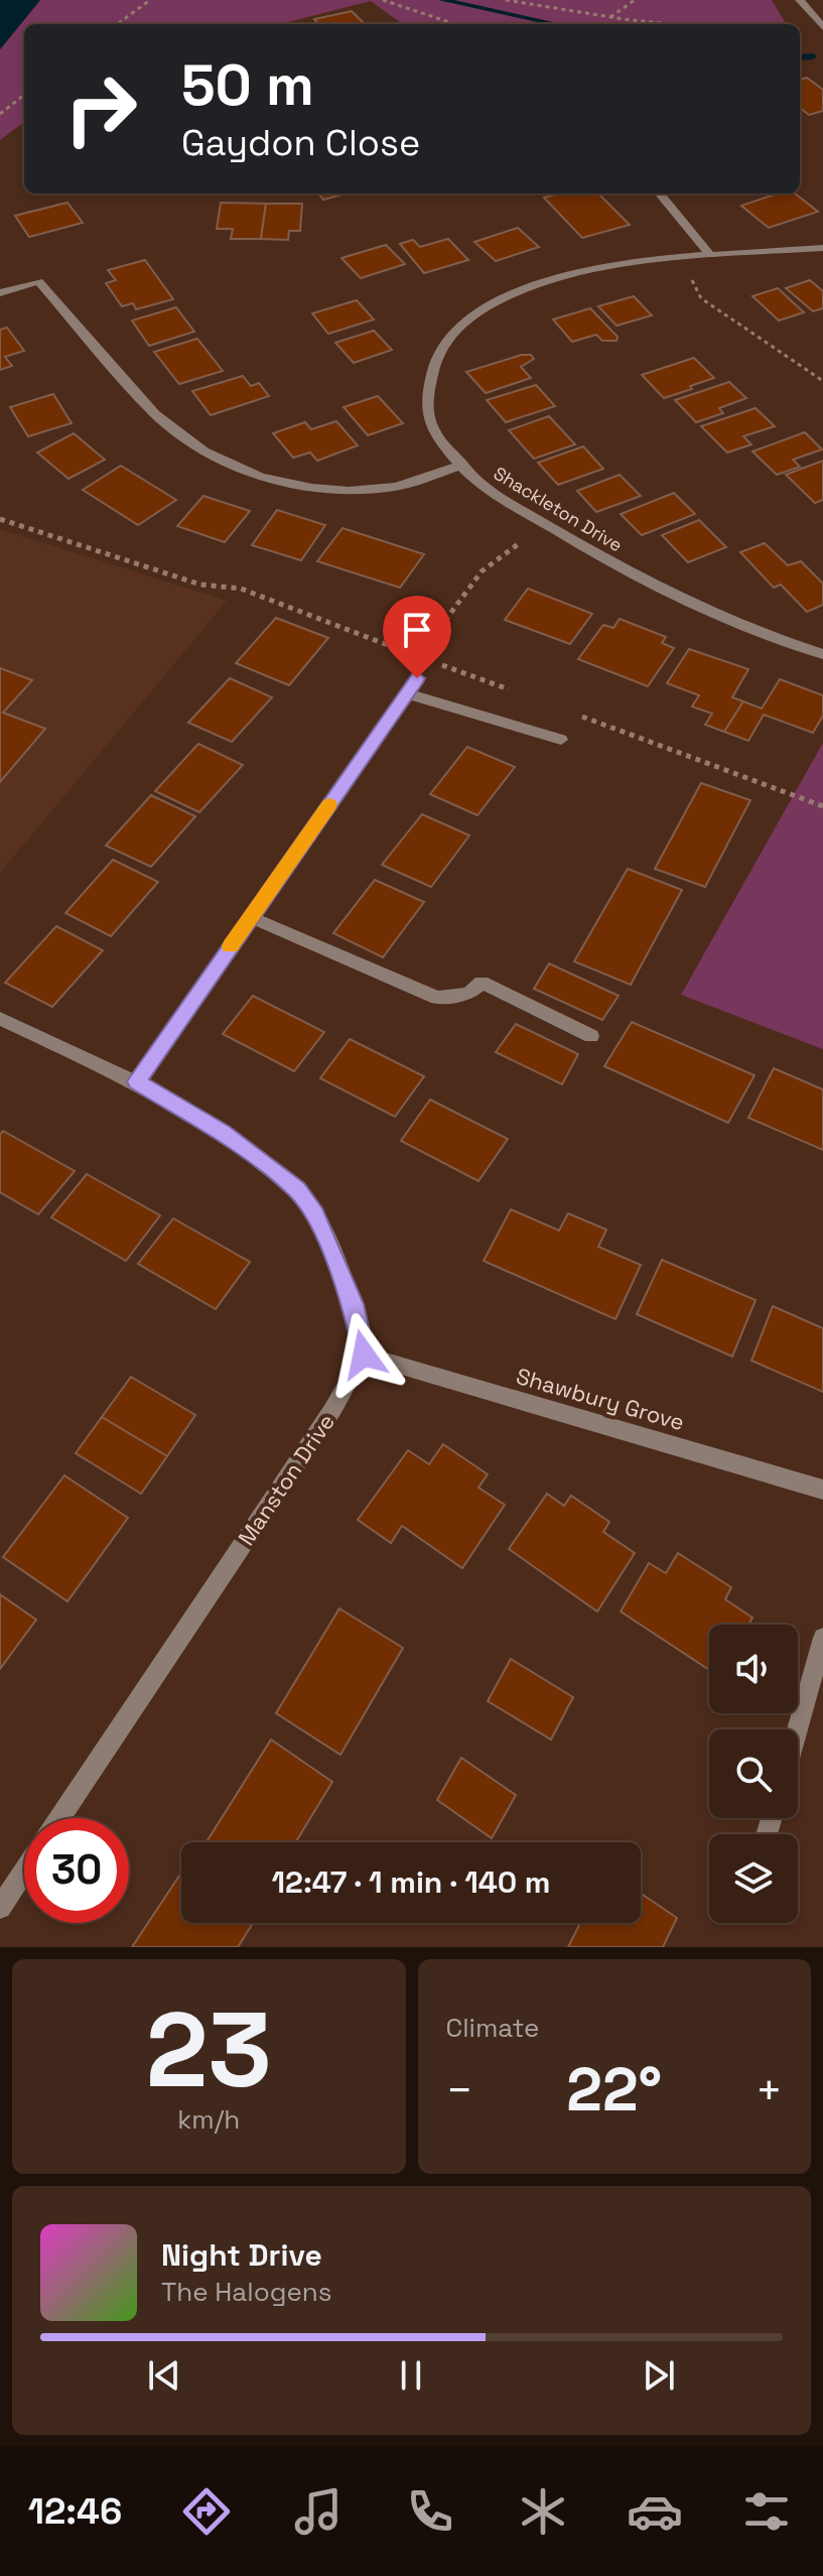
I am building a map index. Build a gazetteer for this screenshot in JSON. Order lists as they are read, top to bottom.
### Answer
{
  "streets": {
    "street": ["Shackleton Drive", "Shawbury Grove", "Manston Drive"]
  },
  "crossings": [
    ["Shawbury Grove", "Manston Drive"]
  ],
  "page": {
    "turn": ["50 m", "Gaydon Close"],
    "limit": "30",
    "trip": "12:47 · 1 min · 140 m",
    "tile": [
      ["23", "km/h"],
      "Climate"
    ],
    "heat": ["−", "22°", "+"],
    "song": ["Night Drive", "The Halogens"],
    "tabs": "12:46"
  }
}
